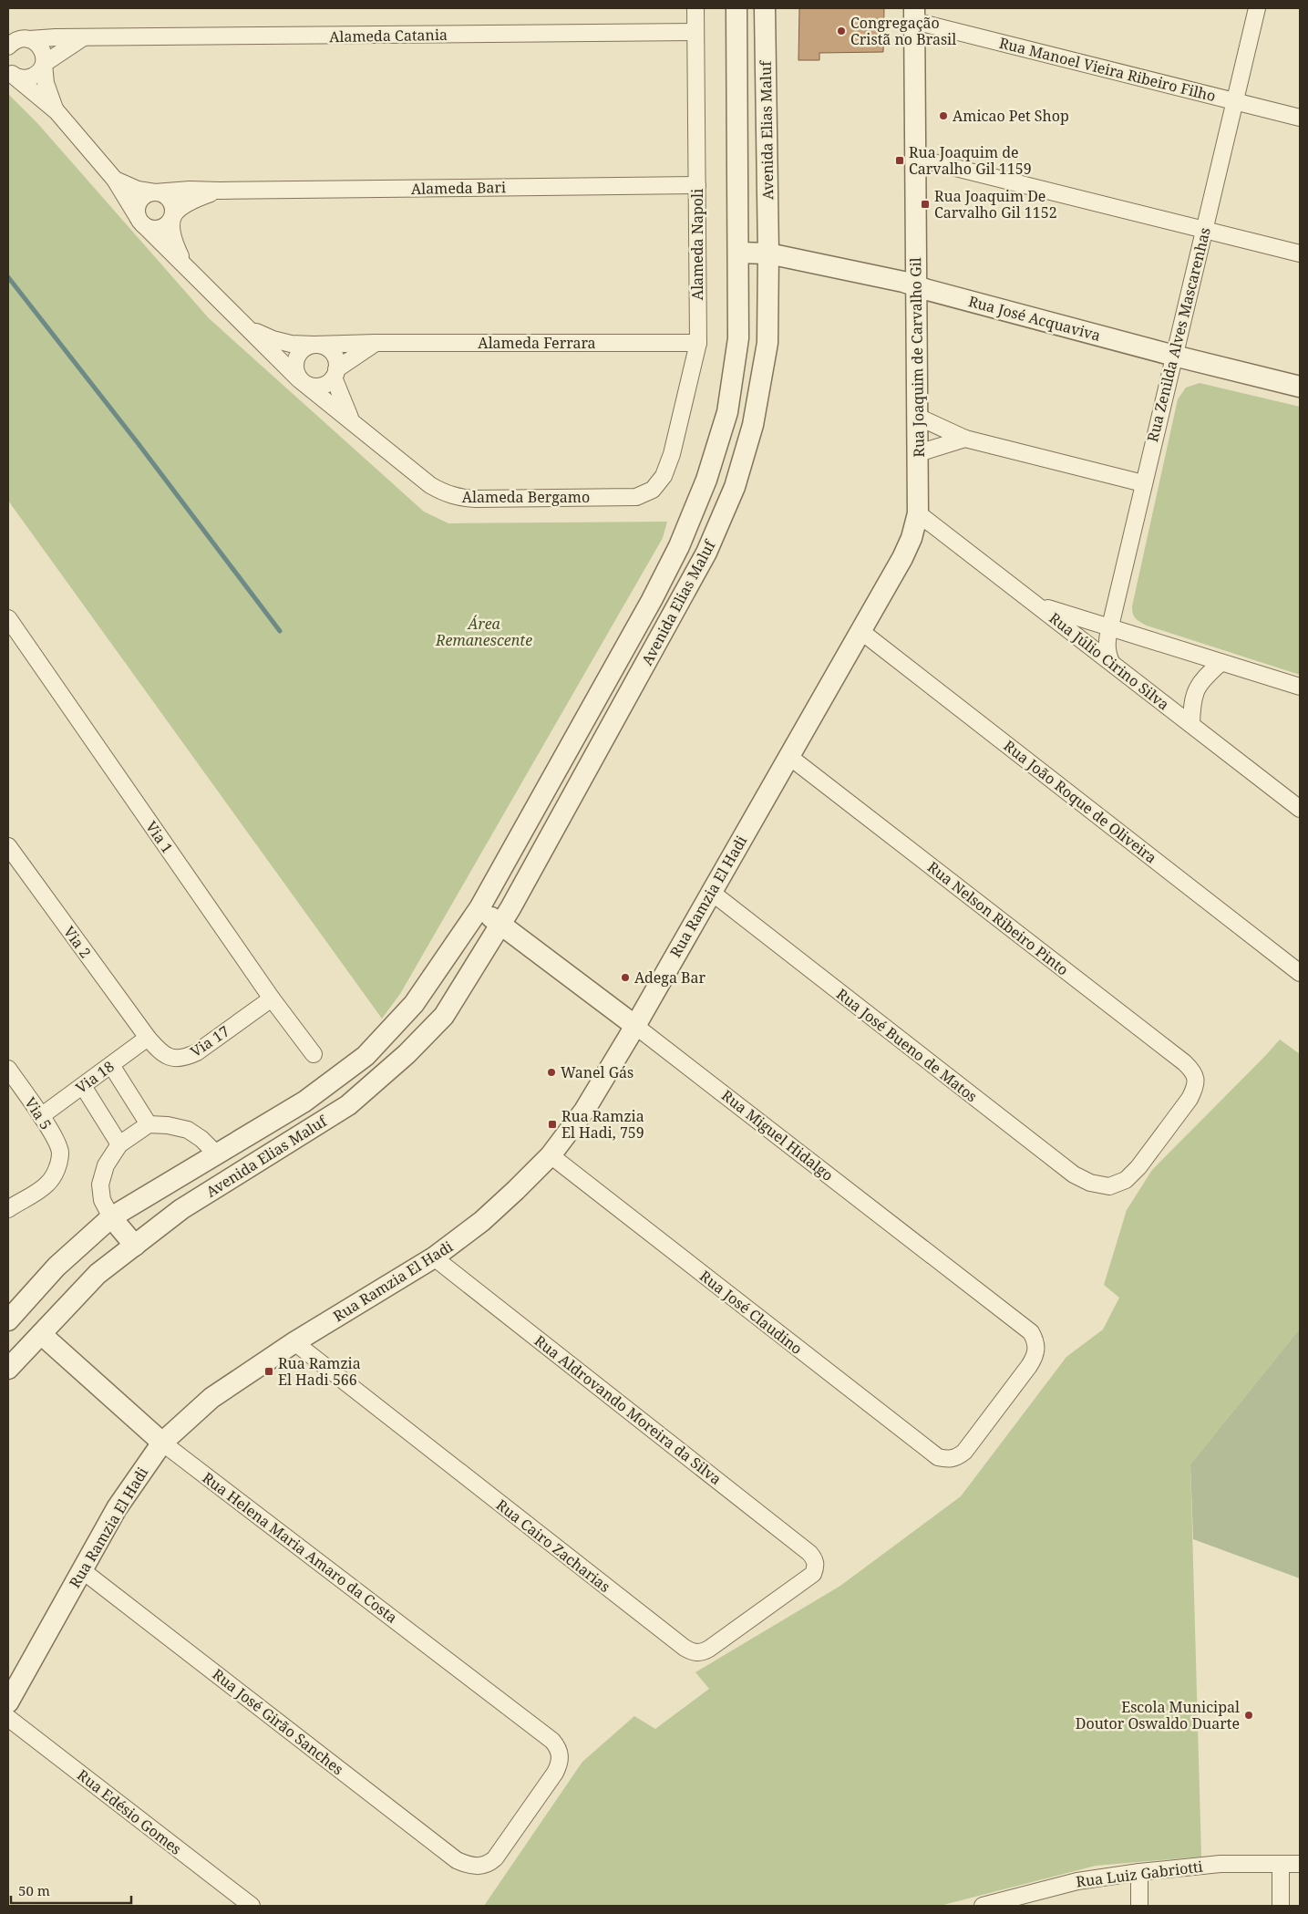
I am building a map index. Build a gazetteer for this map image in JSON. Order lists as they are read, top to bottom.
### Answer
{
  "streets": {
    "street": [
      "Alameda Catania",
      "Rua Manoel Vieira Ribeiro Filho",
      "Avenida Elias Maluf",
      "Alameda Bari",
      "Alameda Napoli",
      "Rua José Acquaviva",
      "Rua Zenilda Alves Mascarenhas",
      "Alameda Ferrara",
      "Rua Joaquim de Carvalho Gil",
      "Alameda Bergamo",
      "Rua Júlio Cirino Silva",
      "Rua João Roque de Oliveira",
      "Via 1",
      "Rua Ramzia El Hadi",
      "Rua Nelson Ribeiro Pinto",
      "Via 2",
      "Via 17",
      "Rua José Bueno de Matos",
      "Via 18",
      "Via 5",
      "Rua Miguel Hidalgo",
      "Rua José Claudino",
      "Rua Aldrovando Moreira da Silva",
      "Rua Cairo Zacharias",
      "Rua Helena Maria Amaro da Costa",
      "Rua José Girão Sanches",
      "Rua Edésio Gomes",
      "Rua Luiz Gabriotti"
    ]
  },
  "crossings": [
    ["Alameda Catania", "Alameda Napoli"],
    ["Alameda Catania", "Alameda Bergamo"],
    ["Rua Manoel Vieira Ribeiro Filho", "Rua Zenilda Alves Mascarenhas"],
    ["Rua Manoel Vieira Ribeiro Filho", "Rua Joaquim de Carvalho Gil"],
    ["Avenida Elias Maluf", "Rua José Acquaviva"],
    ["Avenida Elias Maluf", "Rua Miguel Hidalgo"],
    ["Avenida Elias Maluf", "Rua Helena Maria Amaro da Costa"],
    ["Alameda Bari", "Alameda Napoli"],
    ["Alameda Bari", "Alameda Bergamo"],
    ["Alameda Napoli", "Alameda Ferrara"],
    ["Alameda Napoli", "Alameda Bergamo"],
    ["Rua José Acquaviva", "Rua Zenilda Alves Mascarenhas"],
    ["Rua José Acquaviva", "Rua Joaquim de Carvalho Gil"],
    ["Rua Zenilda Alves Mascarenhas", "Rua Júlio Cirino Silva"],
    ["Alameda Ferrara", "Alameda Bergamo"],
    ["Rua Joaquim de Carvalho Gil", "Rua Júlio Cirino Silva"],
    ["Rua Joaquim de Carvalho Gil", "Rua João Roque de Oliveira"],
    ["Rua Joaquim de Carvalho Gil", "Rua Ramzia El Hadi"],
    ["Via 1", "Via 17"],
    ["Rua Ramzia El Hadi", "Rua Nelson Ribeiro Pinto"],
    ["Rua Ramzia El Hadi", "Rua José Bueno de Matos"],
    ["Rua Ramzia El Hadi", "Rua Miguel Hidalgo"],
    ["Rua Ramzia El Hadi", "Rua José Claudino"],
    ["Rua Ramzia El Hadi", "Rua Aldrovando Moreira da Silva"],
    ["Rua Ramzia El Hadi", "Rua Cairo Zacharias"],
    ["Rua Ramzia El Hadi", "Rua Helena Maria Amaro da Costa"],
    ["Rua Ramzia El Hadi", "Rua José Girão Sanches"],
    ["Rua Nelson Ribeiro Pinto", "Rua José Bueno de Matos"],
    ["Via 2", "Via 17"],
    ["Via 2", "Via 18"],
    ["Via 17", "Via 18"],
    ["Via 18", "Via 5"],
    ["Rua Miguel Hidalgo", "Rua José Claudino"],
    ["Rua Aldrovando Moreira da Silva", "Rua Cairo Zacharias"],
    ["Rua Helena Maria Amaro da Costa", "Rua José Girão Sanches"]
  ],
  "parks": ["Área Remanescente"],
  "places": {
    "other": [
      "Congregação Cristã no Brasil",
      "Amicao Pet Shop",
      "Adega Bar",
      "Wanel Gás",
      "Escola Municipal Doutor Oswaldo Duarte"
    ],
    "transit": [
      "Rua Joaquim de Carvalho Gil 1159",
      "Rua Joaquim De Carvalho Gil 1152",
      "Rua Ramzia El Hadi, 759",
      "Rua Ramzia El Hadi 566"
    ]
  },
  "scale_bar": "50 m"
}
